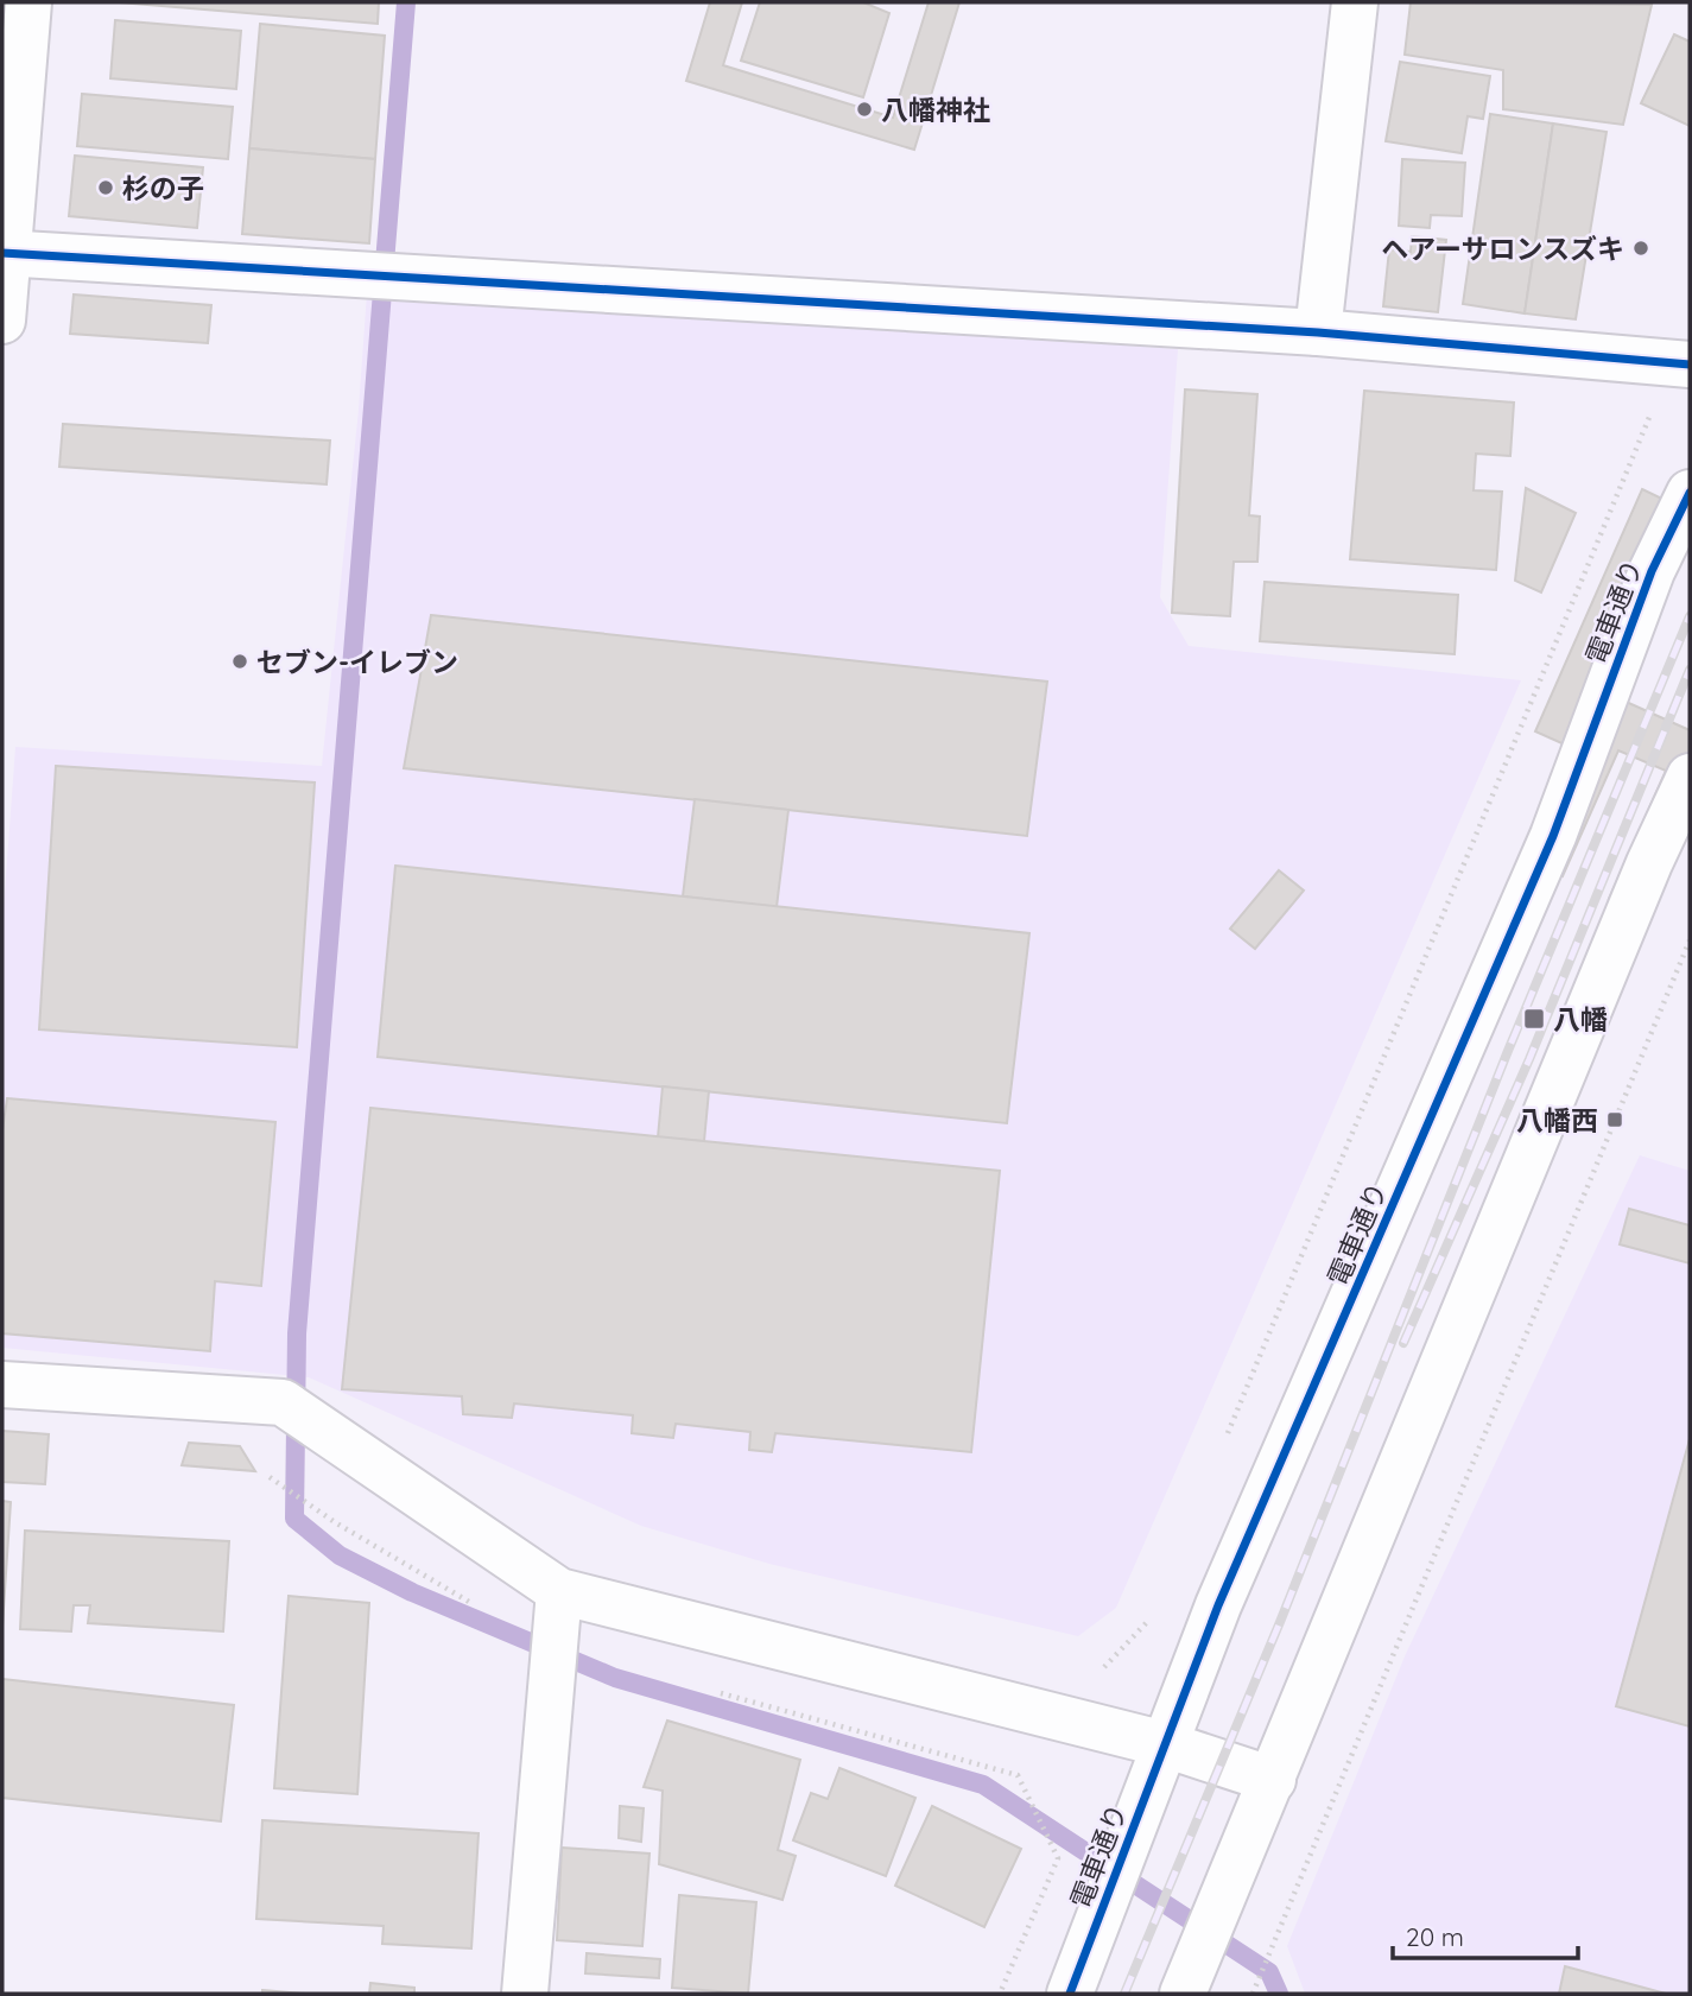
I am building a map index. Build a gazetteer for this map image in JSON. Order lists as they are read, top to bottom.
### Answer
{
  "streets": {
    "street": ["電車通り"]
  },
  "places": {
    "other": [
      "八幡神社",
      "杉の子",
      "ヘアーサロンスズキ",
      "セブン-イレブン"
    ],
    "transit": ["八幡", "八幡西"]
  },
  "scale_bar": "20 m"
}
